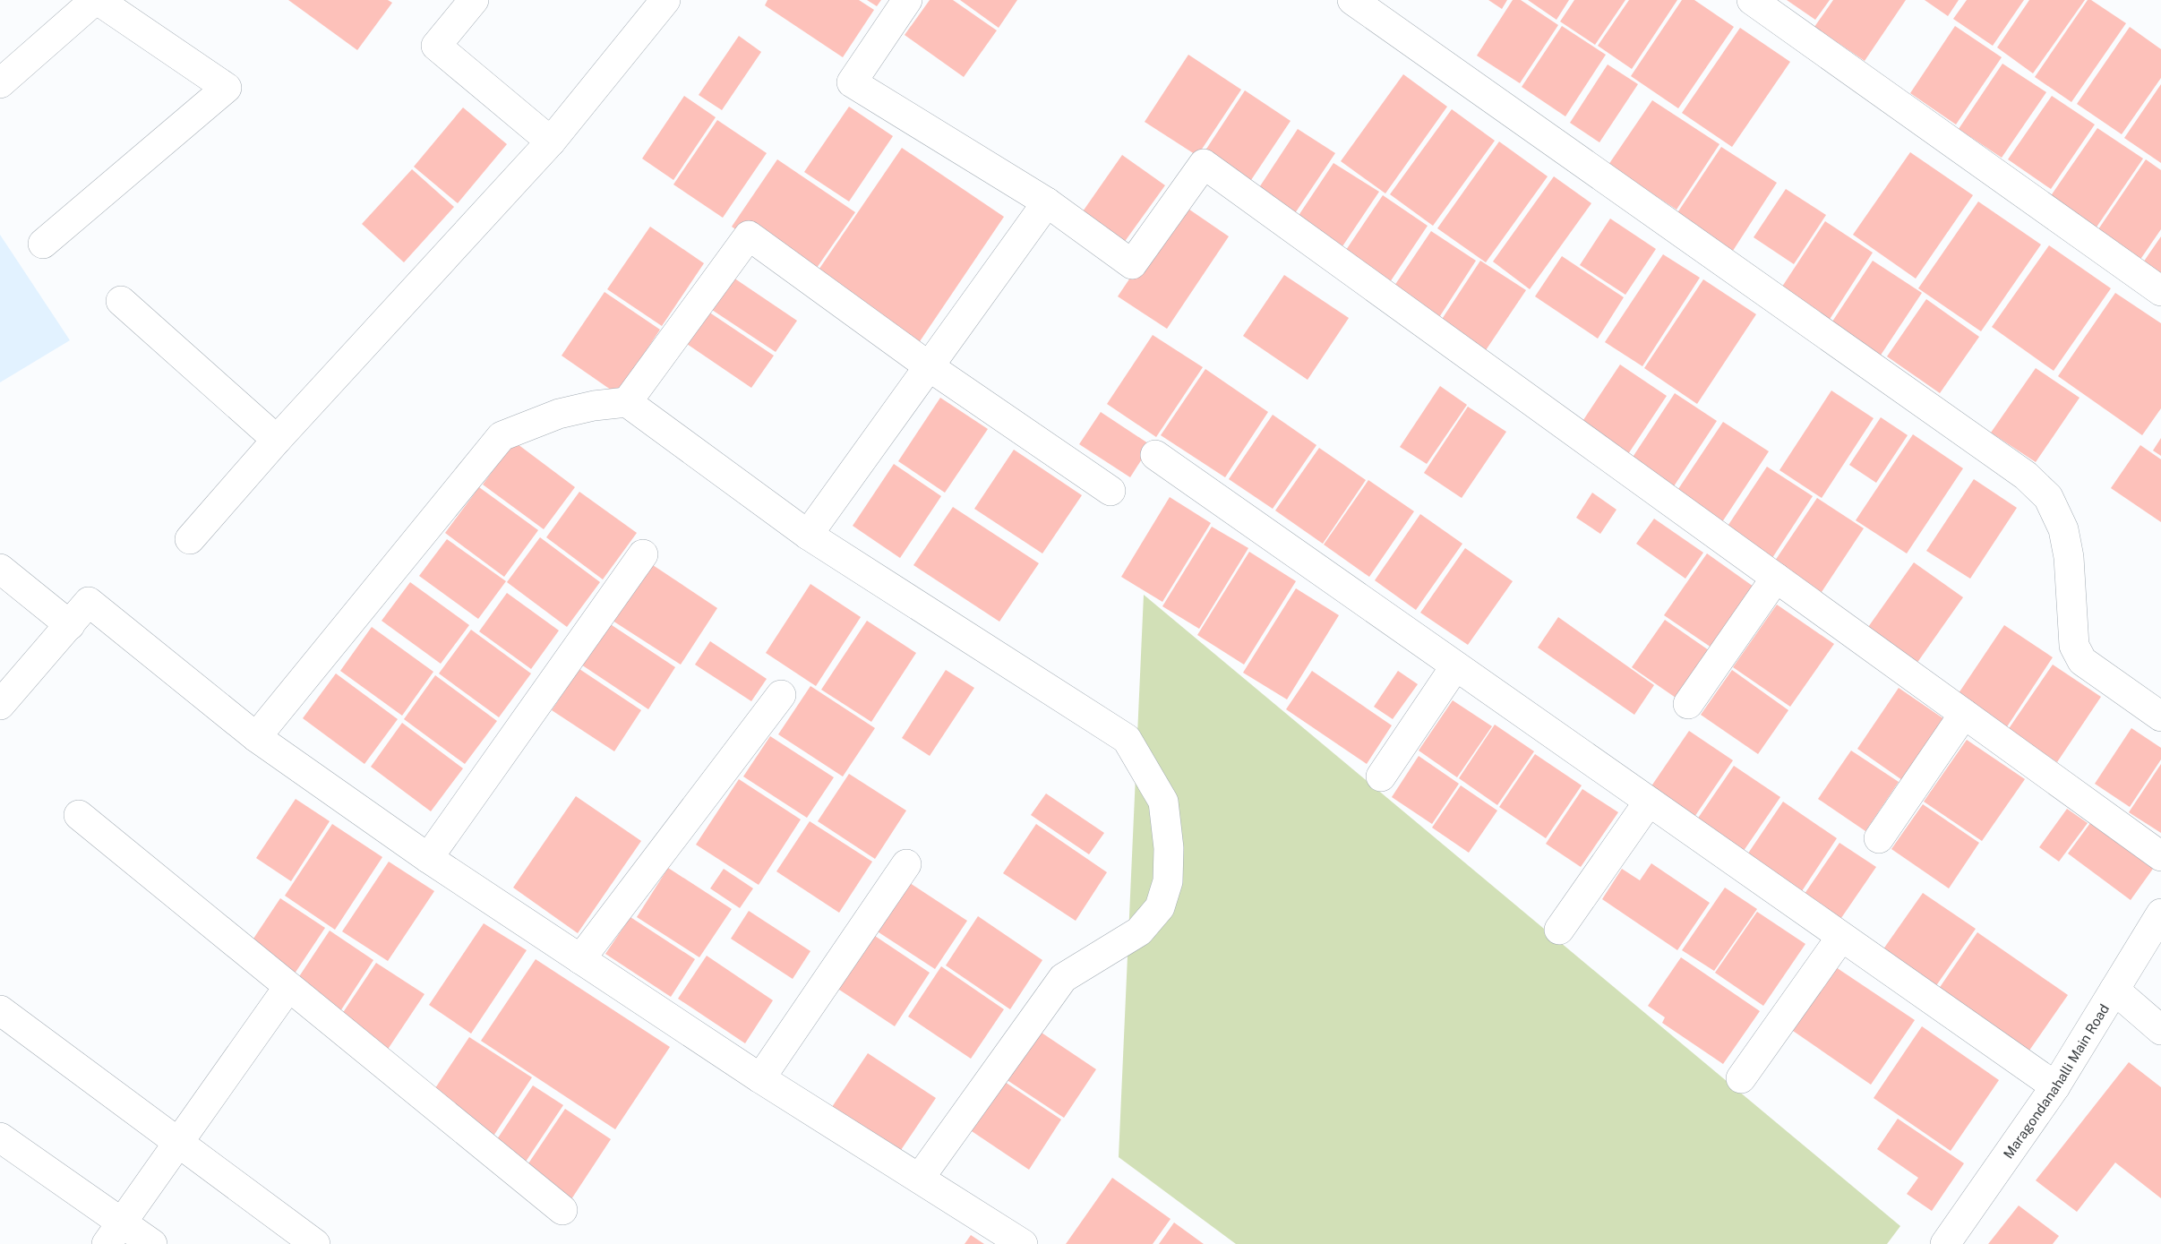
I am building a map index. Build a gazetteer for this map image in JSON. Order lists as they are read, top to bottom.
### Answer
{
  "streets": {
    "street": ["Maragondanahalli Main Road"]
  }
}
